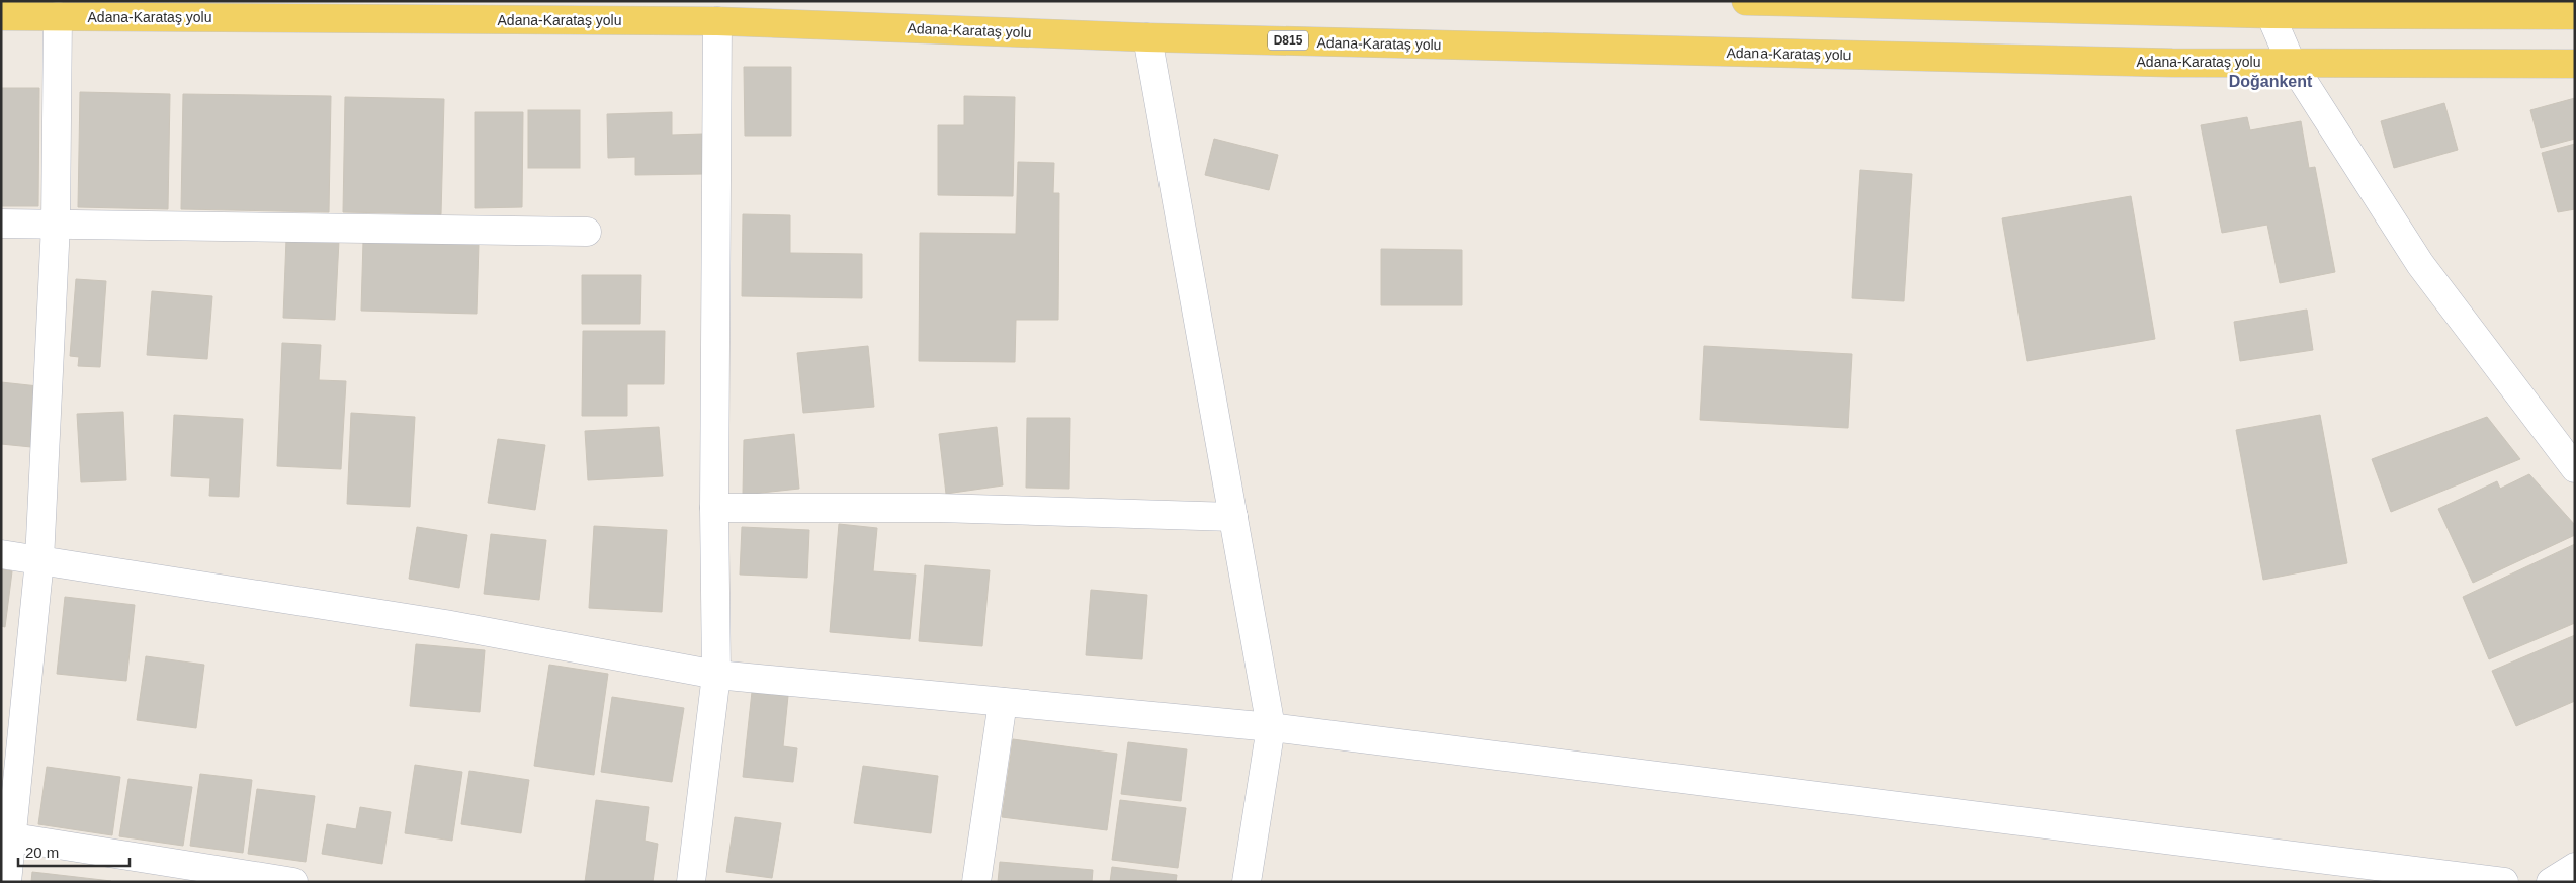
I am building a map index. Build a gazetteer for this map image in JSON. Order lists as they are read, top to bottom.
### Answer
{
  "streets": {
    "main road": ["Adana-Karataş yolu", "D815"]
  },
  "districts": ["Doğankent"],
  "scale_bar": "20 m"
}
